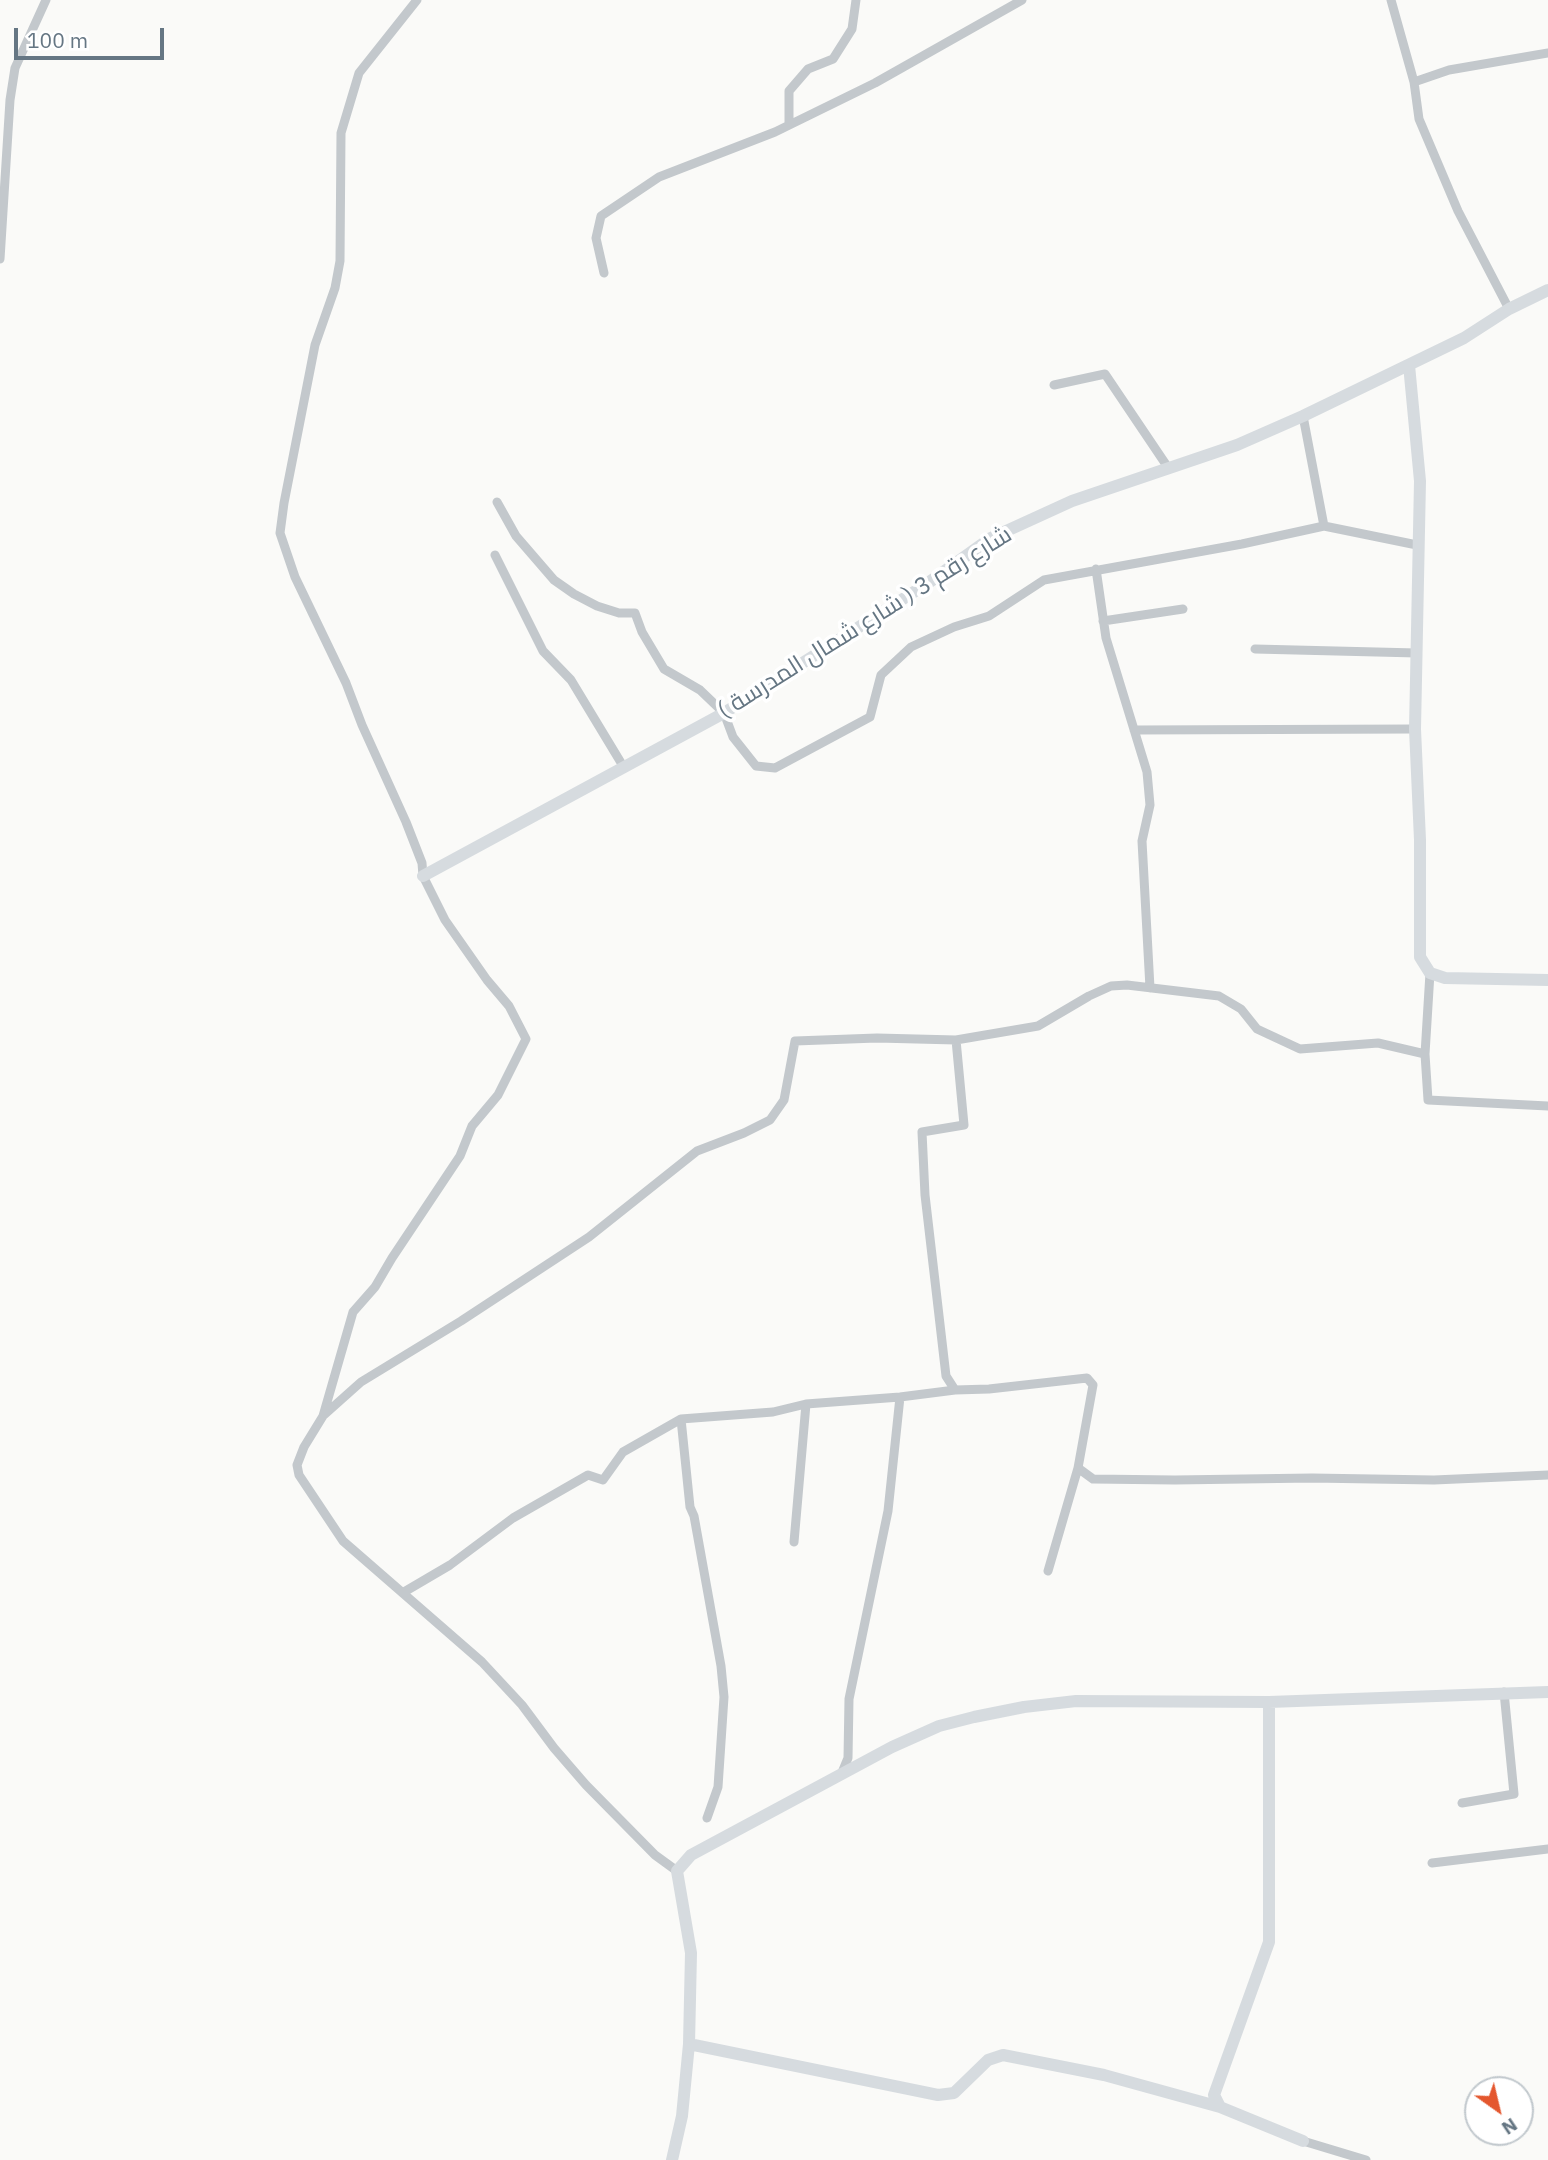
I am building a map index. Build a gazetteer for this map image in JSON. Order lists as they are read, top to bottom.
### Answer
{
  "streets": {
    "street": ["شارع رقم 3 ( شارع شمال المدرسة )"]
  },
  "scale_bar": "100 m",
  "north": "bottom right"
}
